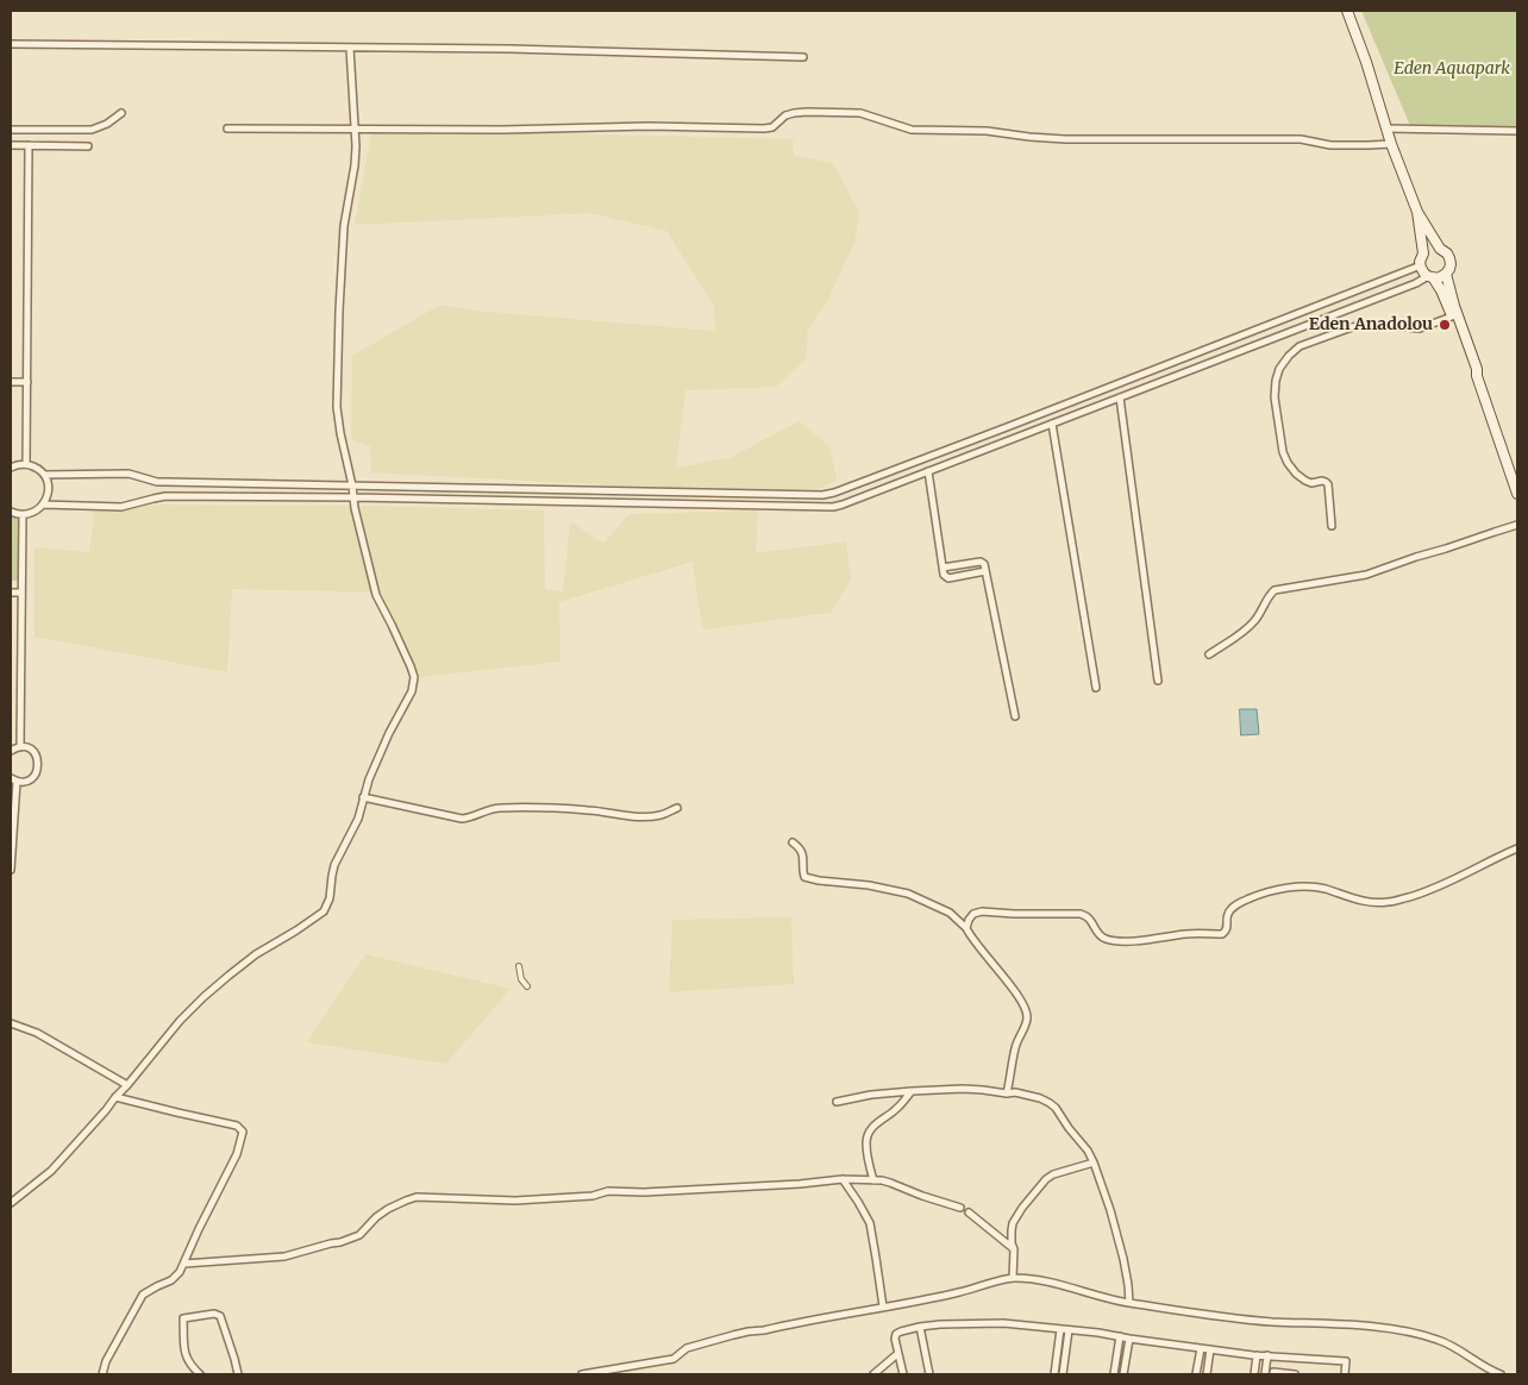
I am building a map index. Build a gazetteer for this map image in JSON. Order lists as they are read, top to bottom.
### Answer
{
  "parks": ["Eden Aquapark"],
  "places": ["Eden Anadolou"]
}
